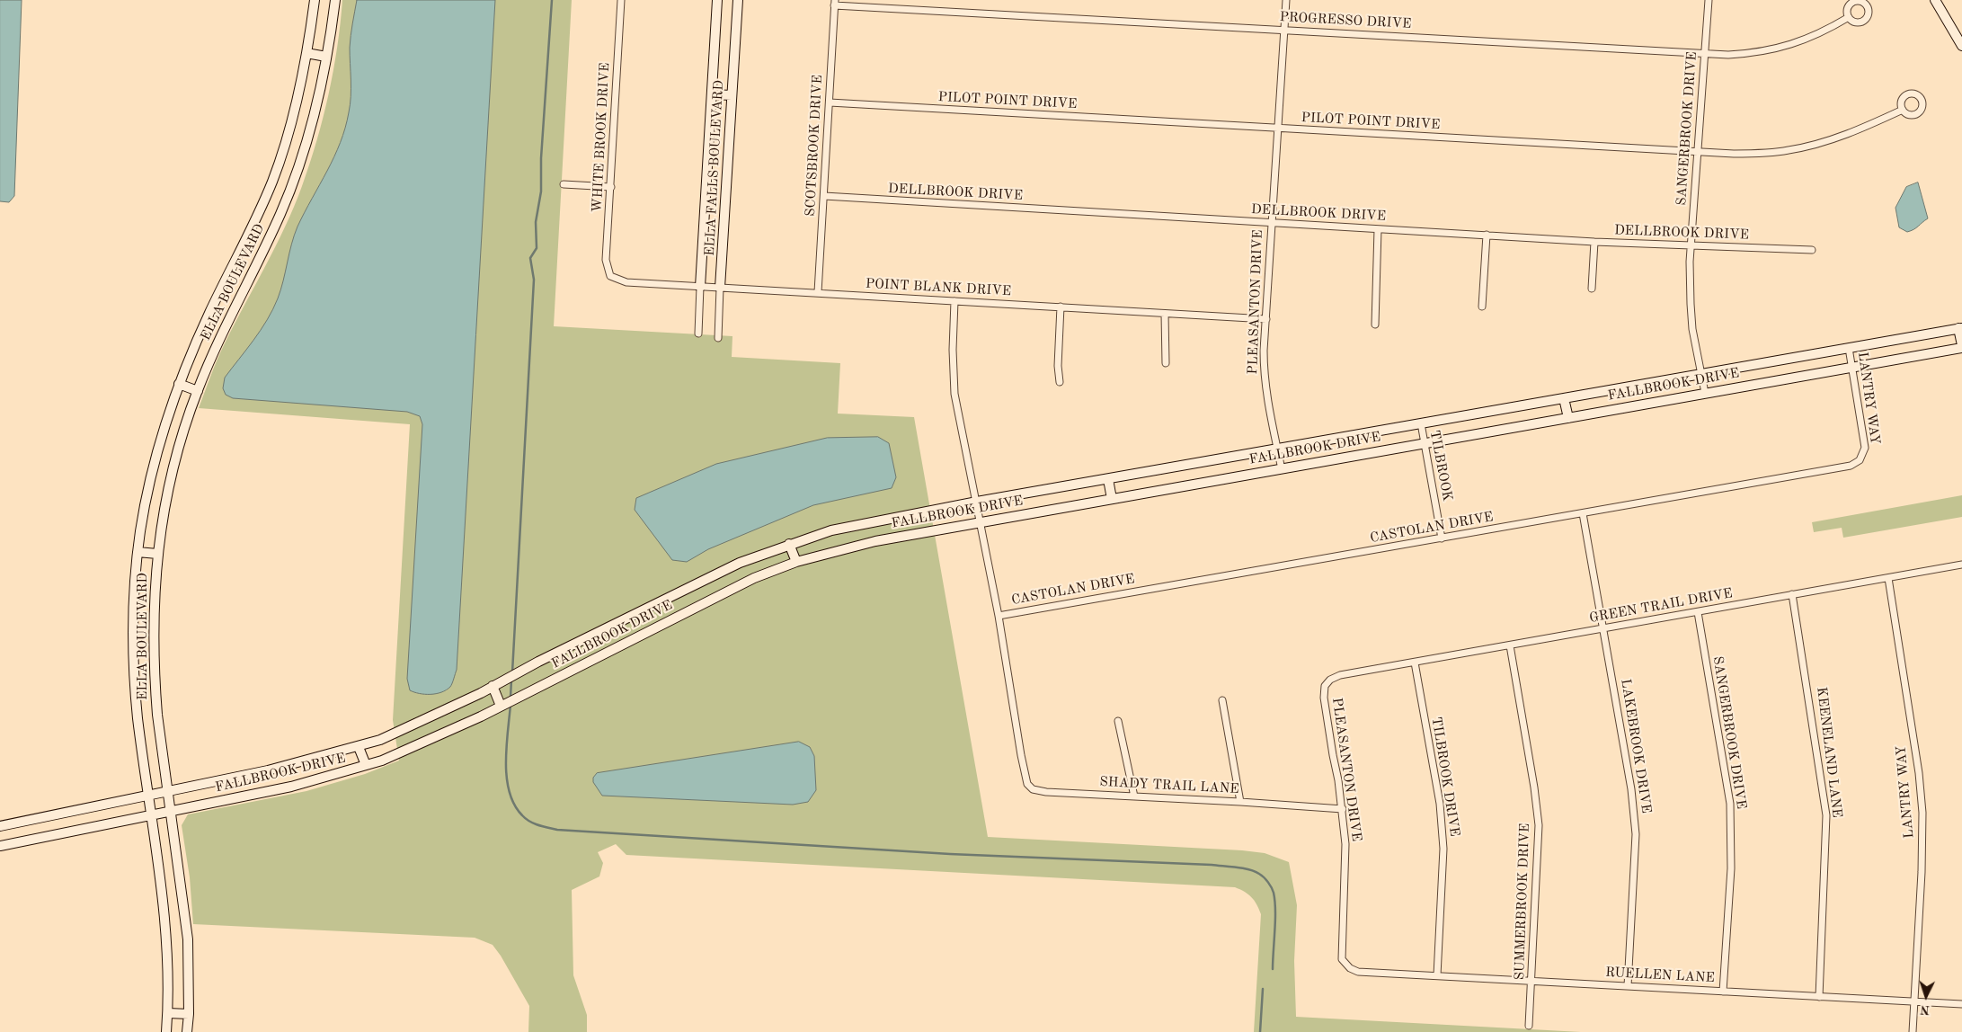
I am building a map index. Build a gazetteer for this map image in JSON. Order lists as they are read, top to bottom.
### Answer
{
  "streets": {
    "main road": ["ELLA FALLS BOULEVARD", "ELLA BOULEVARD", "FALLBROOK DRIVE"],
    "street": [
      "PROGRESSO DRIVE",
      "PILOT POINT DRIVE",
      "SANGERBROOK DRIVE",
      "WHITE BROOK DRIVE",
      "SCOTSBROOK DRIVE",
      "DELLBROOK DRIVE",
      "POINT BLANK DRIVE",
      "PLEASANTON DRIVE",
      "LANTRY WAY",
      "TILBROOK",
      "CASTOLAN DRIVE",
      "GREEN TRAIL DRIVE",
      "LAKEBROOK DRIVE",
      "KEENELAND LANE",
      "TILBROOK DRIVE",
      "SHADY TRAIL LANE",
      "SUMMERBROOK DRIVE",
      "RUELLEN LANE"
    ]
  },
  "crossings": [
    ["PROGRESSO DRIVE", "SANGERBROOK DRIVE"],
    ["PROGRESSO DRIVE", "SCOTSBROOK DRIVE"],
    ["PROGRESSO DRIVE", "PLEASANTON DRIVE"],
    ["PILOT POINT DRIVE", "SANGERBROOK DRIVE"],
    ["PILOT POINT DRIVE", "SCOTSBROOK DRIVE"],
    ["PILOT POINT DRIVE", "PLEASANTON DRIVE"],
    ["SANGERBROOK DRIVE", "DELLBROOK DRIVE"],
    ["SANGERBROOK DRIVE", "FALLBROOK DRIVE"],
    ["SANGERBROOK DRIVE", "GREEN TRAIL DRIVE"],
    ["SANGERBROOK DRIVE", "RUELLEN LANE"],
    ["WHITE BROOK DRIVE", "POINT BLANK DRIVE"],
    ["SCOTSBROOK DRIVE", "DELLBROOK DRIVE"],
    ["SCOTSBROOK DRIVE", "POINT BLANK DRIVE"],
    ["ELLA FALLS BOULEVARD", "POINT BLANK DRIVE"],
    ["DELLBROOK DRIVE", "PLEASANTON DRIVE"],
    ["ELLA BOULEVARD", "FALLBROOK DRIVE"],
    ["POINT BLANK DRIVE", "PLEASANTON DRIVE"],
    ["PLEASANTON DRIVE", "FALLBROOK DRIVE"],
    ["PLEASANTON DRIVE", "GREEN TRAIL DRIVE"],
    ["PLEASANTON DRIVE", "SHADY TRAIL LANE"],
    ["PLEASANTON DRIVE", "RUELLEN LANE"],
    ["FALLBROOK DRIVE", "LANTRY WAY"],
    ["FALLBROOK DRIVE", "TILBROOK"],
    ["LANTRY WAY", "CASTOLAN DRIVE"],
    ["LANTRY WAY", "GREEN TRAIL DRIVE"],
    ["LANTRY WAY", "RUELLEN LANE"],
    ["TILBROOK", "CASTOLAN DRIVE"],
    ["CASTOLAN DRIVE", "LAKEBROOK DRIVE"],
    ["CASTOLAN DRIVE", "SHADY TRAIL LANE"],
    ["GREEN TRAIL DRIVE", "LAKEBROOK DRIVE"],
    ["GREEN TRAIL DRIVE", "KEENELAND LANE"],
    ["GREEN TRAIL DRIVE", "TILBROOK DRIVE"],
    ["GREEN TRAIL DRIVE", "SUMMERBROOK DRIVE"],
    ["LAKEBROOK DRIVE", "RUELLEN LANE"],
    ["KEENELAND LANE", "RUELLEN LANE"],
    ["TILBROOK DRIVE", "RUELLEN LANE"],
    ["SUMMERBROOK DRIVE", "RUELLEN LANE"]
  ],
  "north": "bottom"
}
